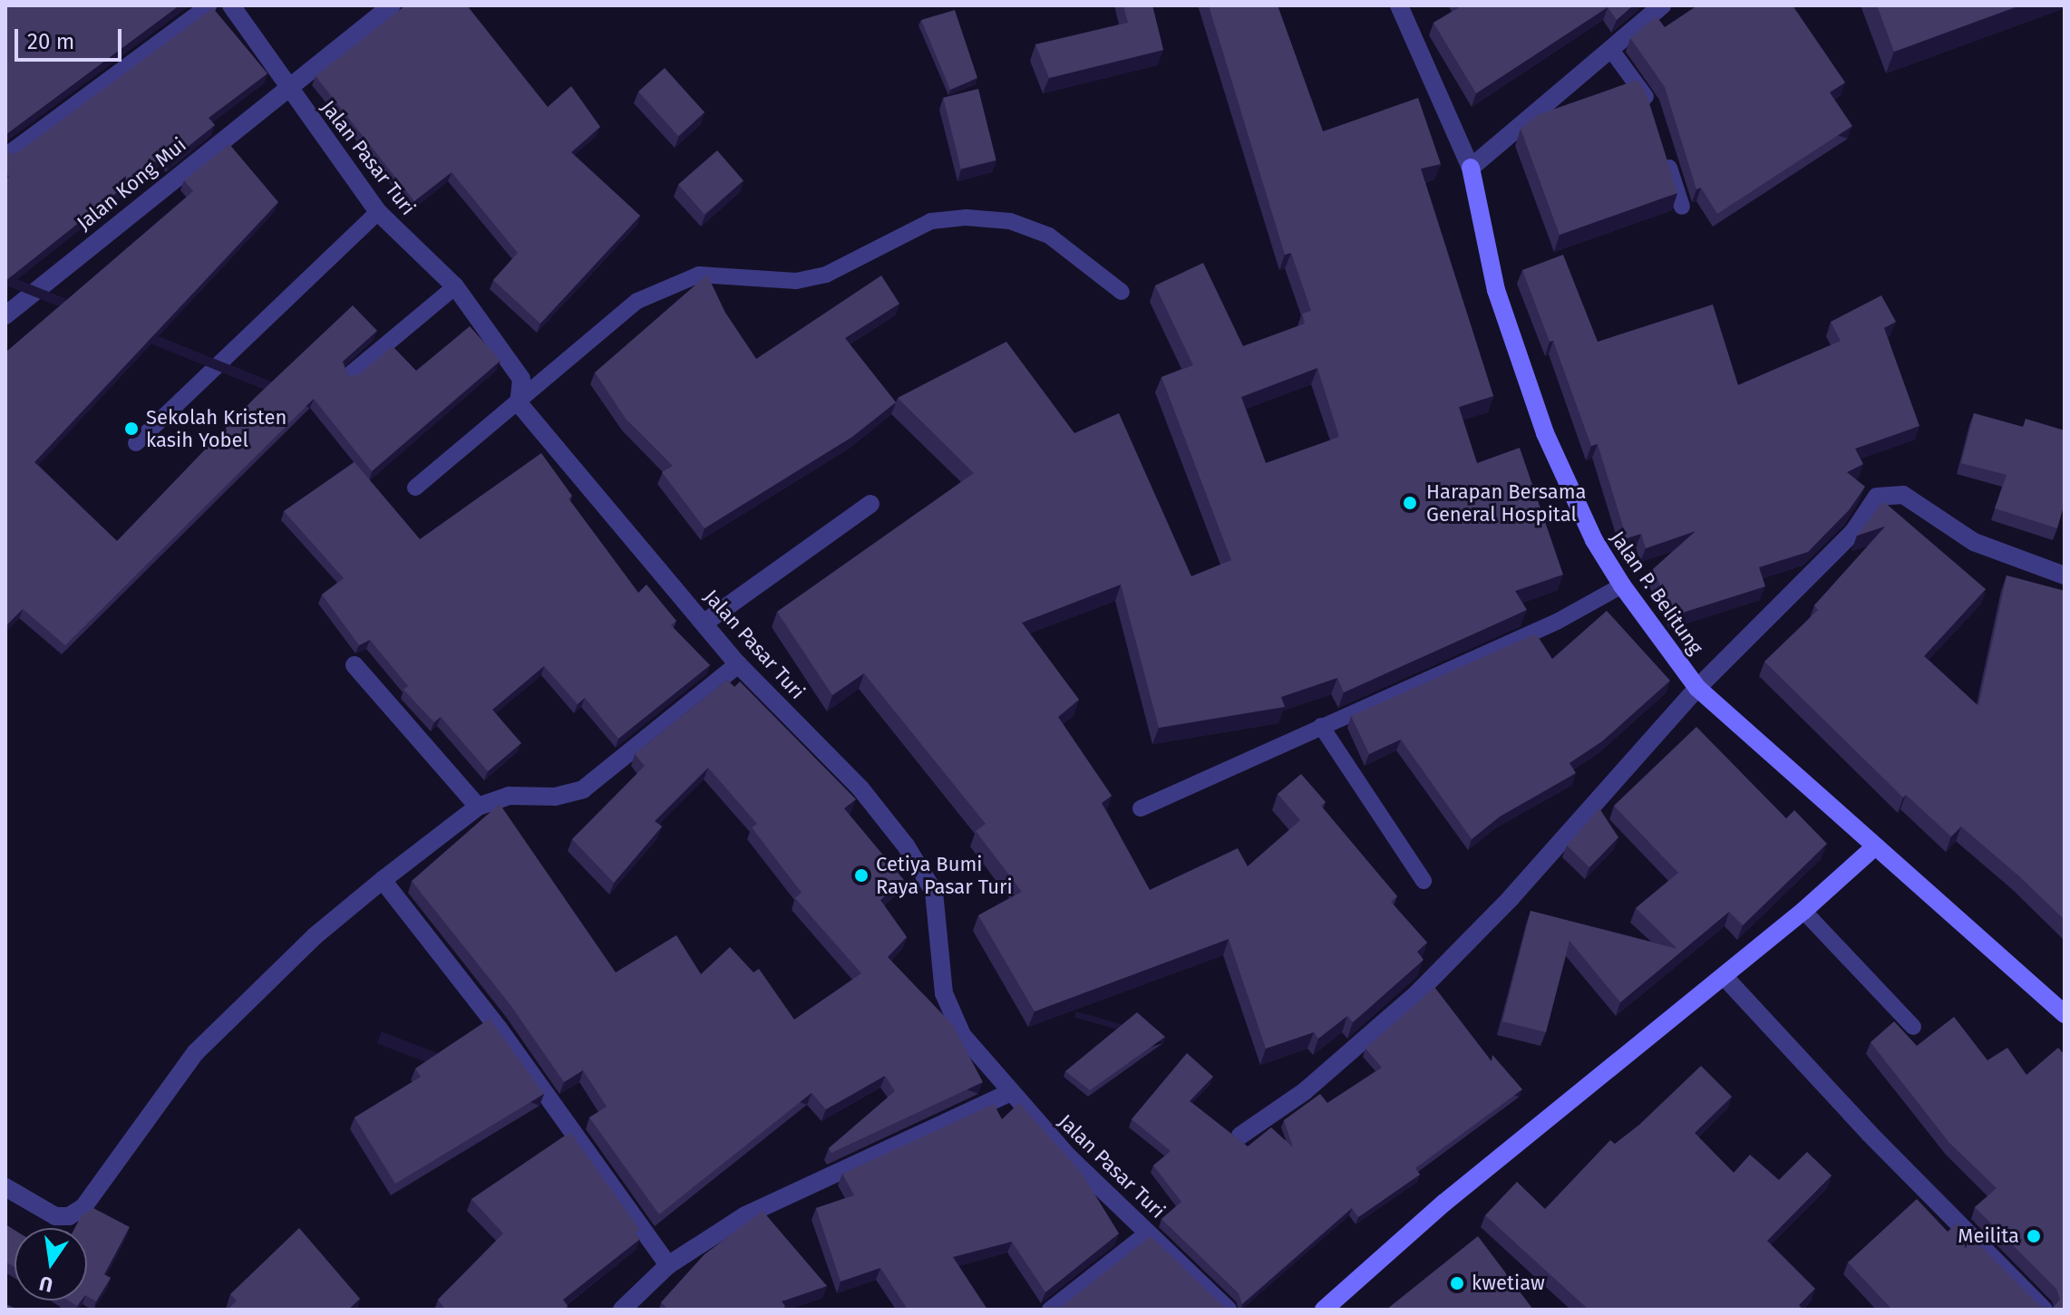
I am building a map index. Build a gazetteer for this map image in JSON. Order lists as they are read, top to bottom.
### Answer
{
  "streets": {
    "street": ["Jalan Pasar Turi", "Jalan Kong Mui", "Jalan P. Belitung"]
  },
  "crossings": [
    ["Jalan Pasar Turi", "Jalan Kong Mui"]
  ],
  "places": [
    "Sekolah Kristen kasih Yobel",
    "Harapan Bersama General Hospital",
    "Cetiya Bumi Raya Pasar Turi",
    "Meilita",
    "kwetiaw"
  ],
  "scale_bar": "20 m",
  "north": "bottom"
}
